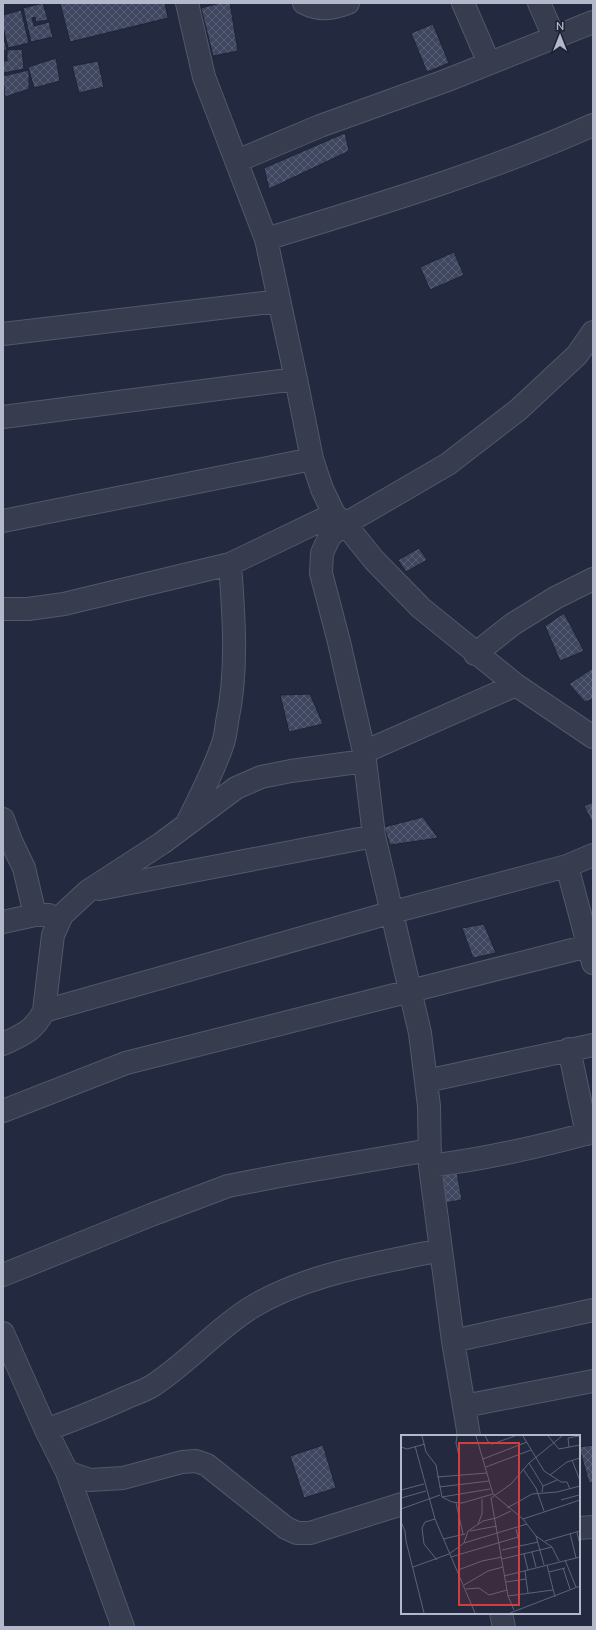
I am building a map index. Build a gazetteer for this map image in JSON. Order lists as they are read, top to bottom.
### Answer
{
  "north": "top"
}
